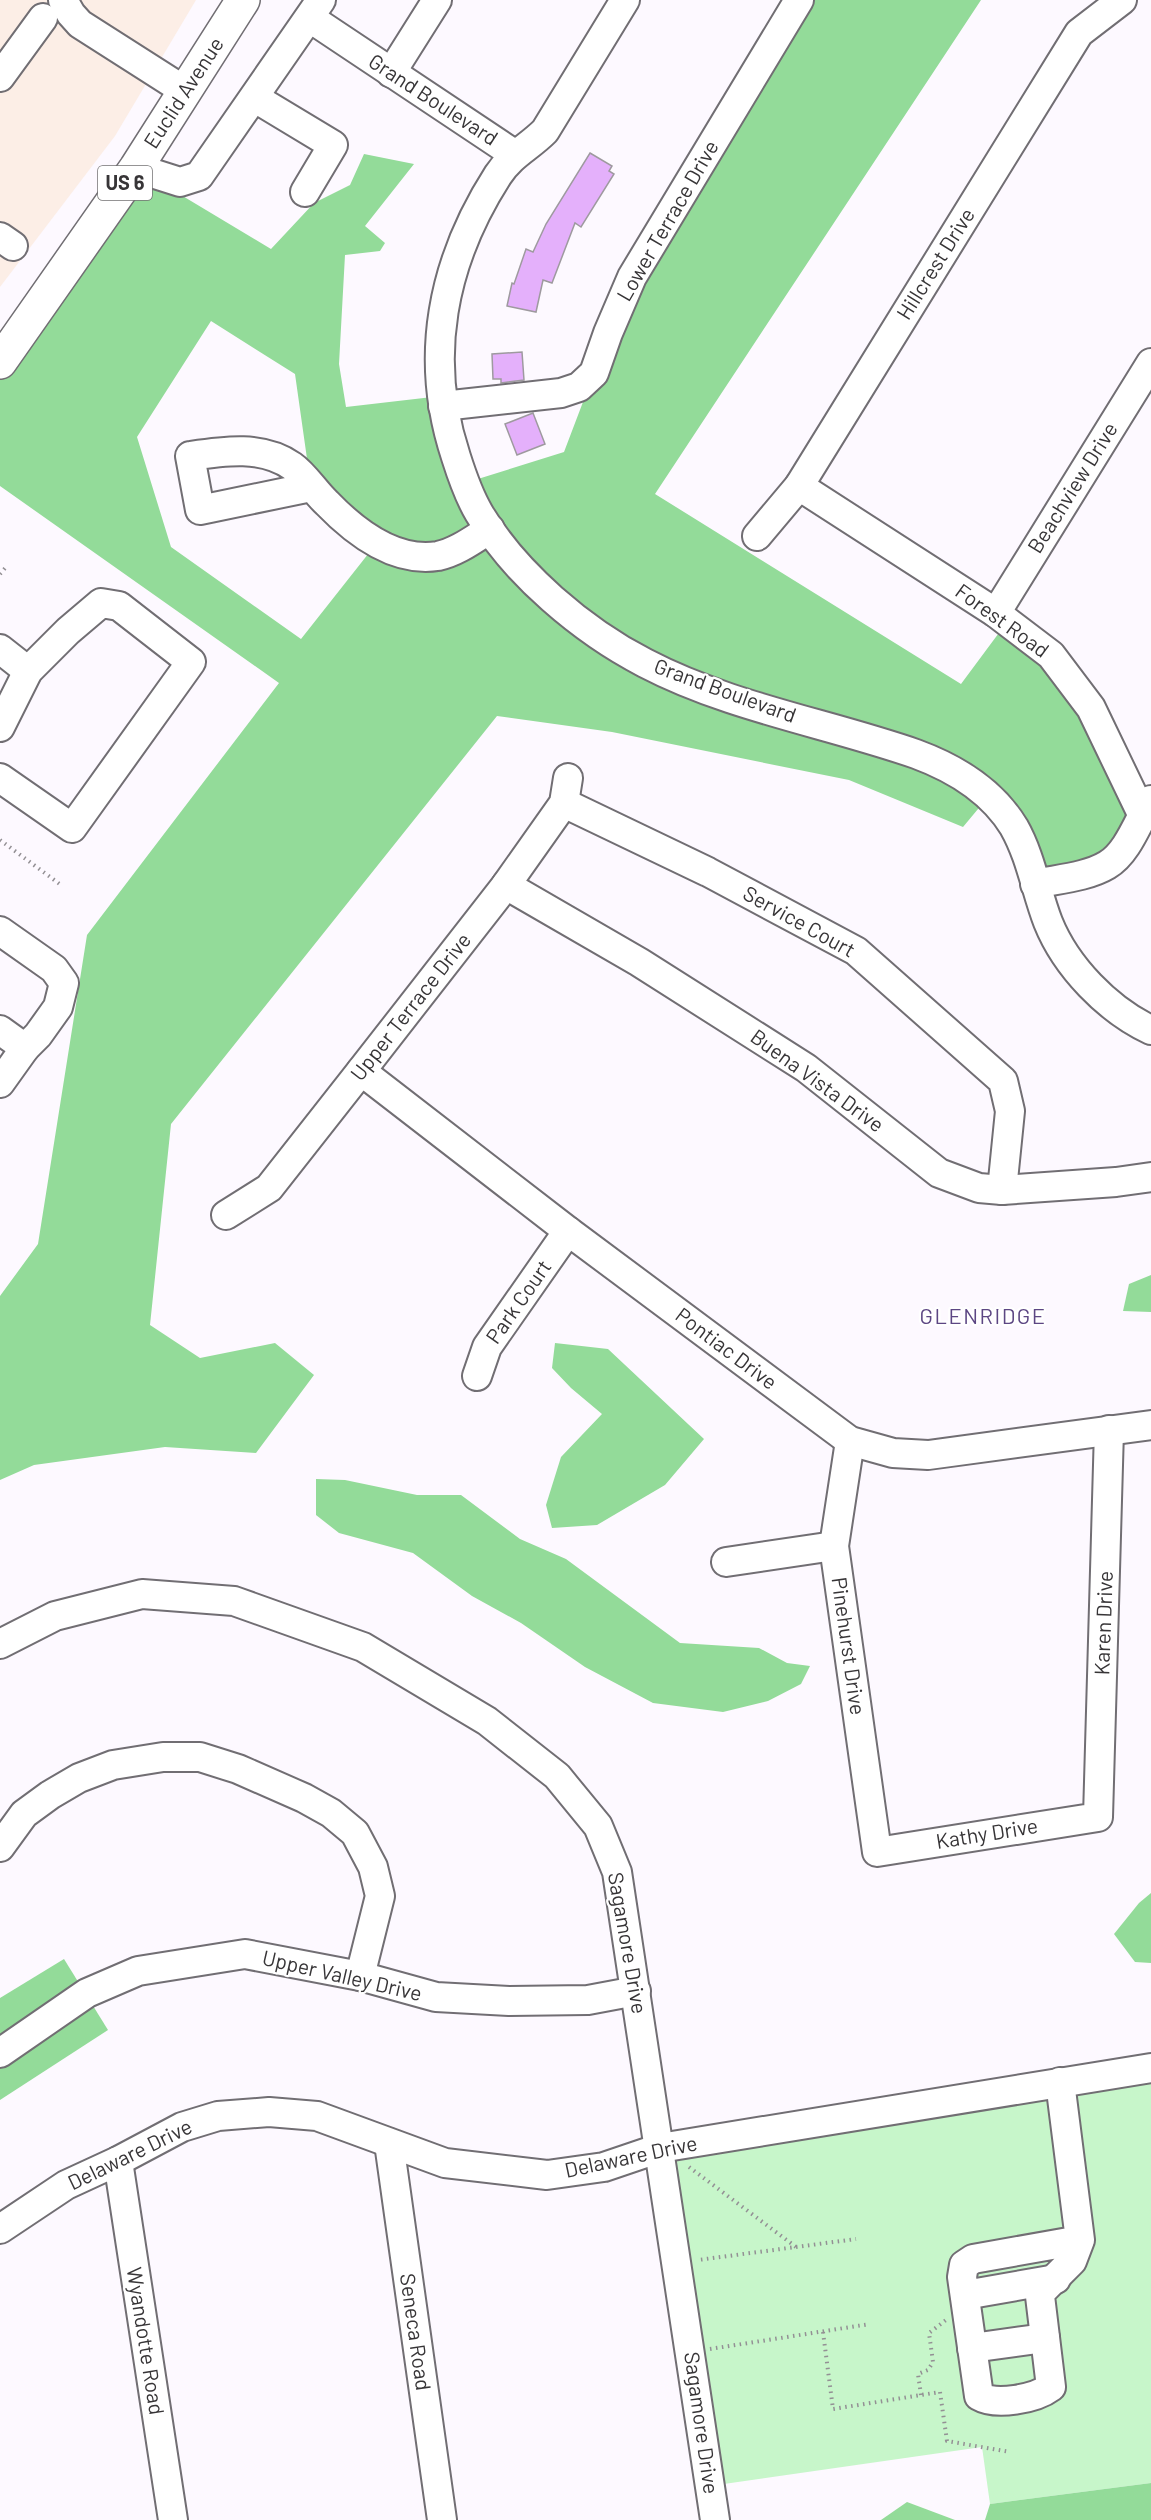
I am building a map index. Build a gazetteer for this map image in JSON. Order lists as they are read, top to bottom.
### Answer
{
  "streets": {
    "main road": ["Euclid Avenue", "US 6"],
    "street": [
      "Grand Boulevard",
      "Lower Terrace Drive",
      "Hillcrest Drive",
      "Beachview Drive",
      "Forest Road",
      "Service Court",
      "Upper Terrace Drive",
      "Buena Vista Drive",
      "Park Court",
      "Pontiac Drive",
      "Karen Drive",
      "Pinehurst Drive",
      "Kathy Drive",
      "Sagamore Drive",
      "Upper Valley Drive",
      "Delaware Drive",
      "Seneca Road",
      "Wyandotte Road"
    ]
  },
  "crossings": [
    ["Euclid Avenue", "Grand Boulevard"],
    ["Grand Boulevard", "Lower Terrace Drive"],
    ["Hillcrest Drive", "Forest Road"],
    ["Beachview Drive", "Forest Road"],
    ["Service Court", "Upper Terrace Drive"],
    ["Service Court", "Buena Vista Drive"],
    ["Upper Terrace Drive", "Buena Vista Drive"],
    ["Upper Terrace Drive", "Pontiac Drive"],
    ["Park Court", "Pontiac Drive"],
    ["Pontiac Drive", "Karen Drive"],
    ["Pontiac Drive", "Pinehurst Drive"],
    ["Karen Drive", "Kathy Drive"],
    ["Pinehurst Drive", "Kathy Drive"],
    ["Sagamore Drive", "Upper Valley Drive"],
    ["Sagamore Drive", "Delaware Drive"],
    ["Delaware Drive", "Seneca Road"],
    ["Delaware Drive", "Wyandotte Road"]
  ],
  "districts": ["GLENRIDGE"]
}
